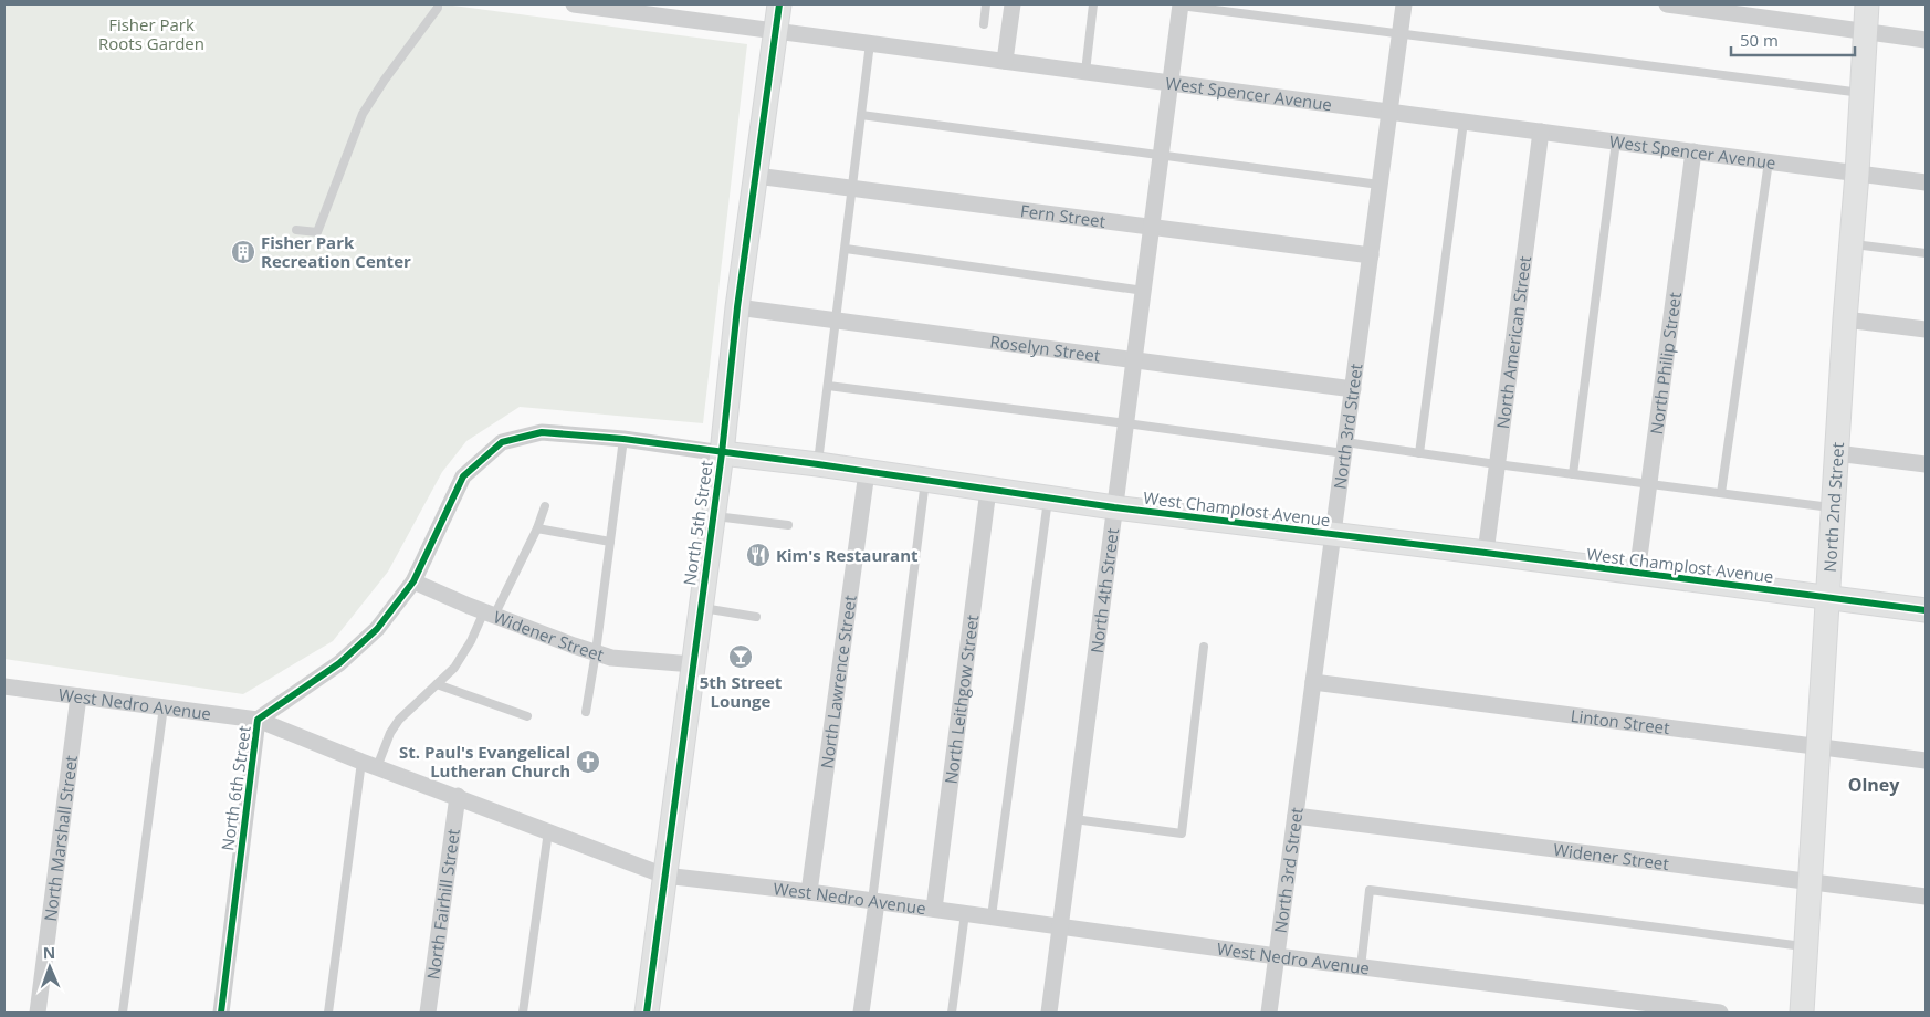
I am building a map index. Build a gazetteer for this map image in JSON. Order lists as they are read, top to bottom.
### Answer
{
  "streets": {
    "street": [
      "West Spencer Avenue",
      "Fern Street",
      "North American Street",
      "Roselyn Street",
      "North Philip Street",
      "North 3rd Street",
      "West Champlost Avenue",
      "North 2nd Street",
      "North 5th Street",
      "North 4th Street",
      "Widener Street",
      "North Lawrence Street",
      "North Leithgow Street",
      "West Nedro Avenue",
      "Linton Street",
      "North 6th Street",
      "North Marshall Street",
      "North Fairhill Street"
    ]
  },
  "crossings": [
    ["West Spencer Avenue", "North American Street"],
    ["West Spencer Avenue", "North Philip Street"],
    ["West Spencer Avenue", "North 3rd Street"],
    ["West Spencer Avenue", "North 2nd Street"],
    ["West Spencer Avenue", "North 5th Street"],
    ["West Spencer Avenue", "North 4th Street"],
    ["Fern Street", "North 3rd Street"],
    ["Fern Street", "North 5th Street"],
    ["Fern Street", "North 4th Street"],
    ["North American Street", "West Champlost Avenue"],
    ["Roselyn Street", "North 3rd Street"],
    ["Roselyn Street", "North 5th Street"],
    ["Roselyn Street", "North 4th Street"],
    ["North Philip Street", "West Champlost Avenue"],
    ["North 3rd Street", "West Champlost Avenue"],
    ["North 3rd Street", "Widener Street"],
    ["North 3rd Street", "West Nedro Avenue"],
    ["North 3rd Street", "Linton Street"],
    ["West Champlost Avenue", "North 2nd Street"],
    ["West Champlost Avenue", "North 5th Street"],
    ["West Champlost Avenue", "North 4th Street"],
    ["West Champlost Avenue", "North Lawrence Street"],
    ["West Champlost Avenue", "North Leithgow Street"],
    ["West Champlost Avenue", "North 6th Street"],
    ["North 2nd Street", "Widener Street"],
    ["North 2nd Street", "Linton Street"],
    ["North 5th Street", "Widener Street"],
    ["North 5th Street", "West Nedro Avenue"],
    ["North 4th Street", "West Nedro Avenue"],
    ["Widener Street", "North 6th Street"],
    ["North Lawrence Street", "West Nedro Avenue"],
    ["North Leithgow Street", "West Nedro Avenue"],
    ["West Nedro Avenue", "North 6th Street"],
    ["West Nedro Avenue", "North Marshall Street"],
    ["West Nedro Avenue", "North Fairhill Street"]
  ],
  "districts": ["Olney"],
  "parks": ["Fisher Park Roots Garden"],
  "places": {
    "building": ["Fisher Park Recreation Center"],
    "restaurant": ["Kim's Restaurant"],
    "bar": ["5th Street Lounge"],
    "church": ["St. Paul's Evangelical Lutheran Church"]
  },
  "scale_bar": "50 m",
  "north": "top"
}
